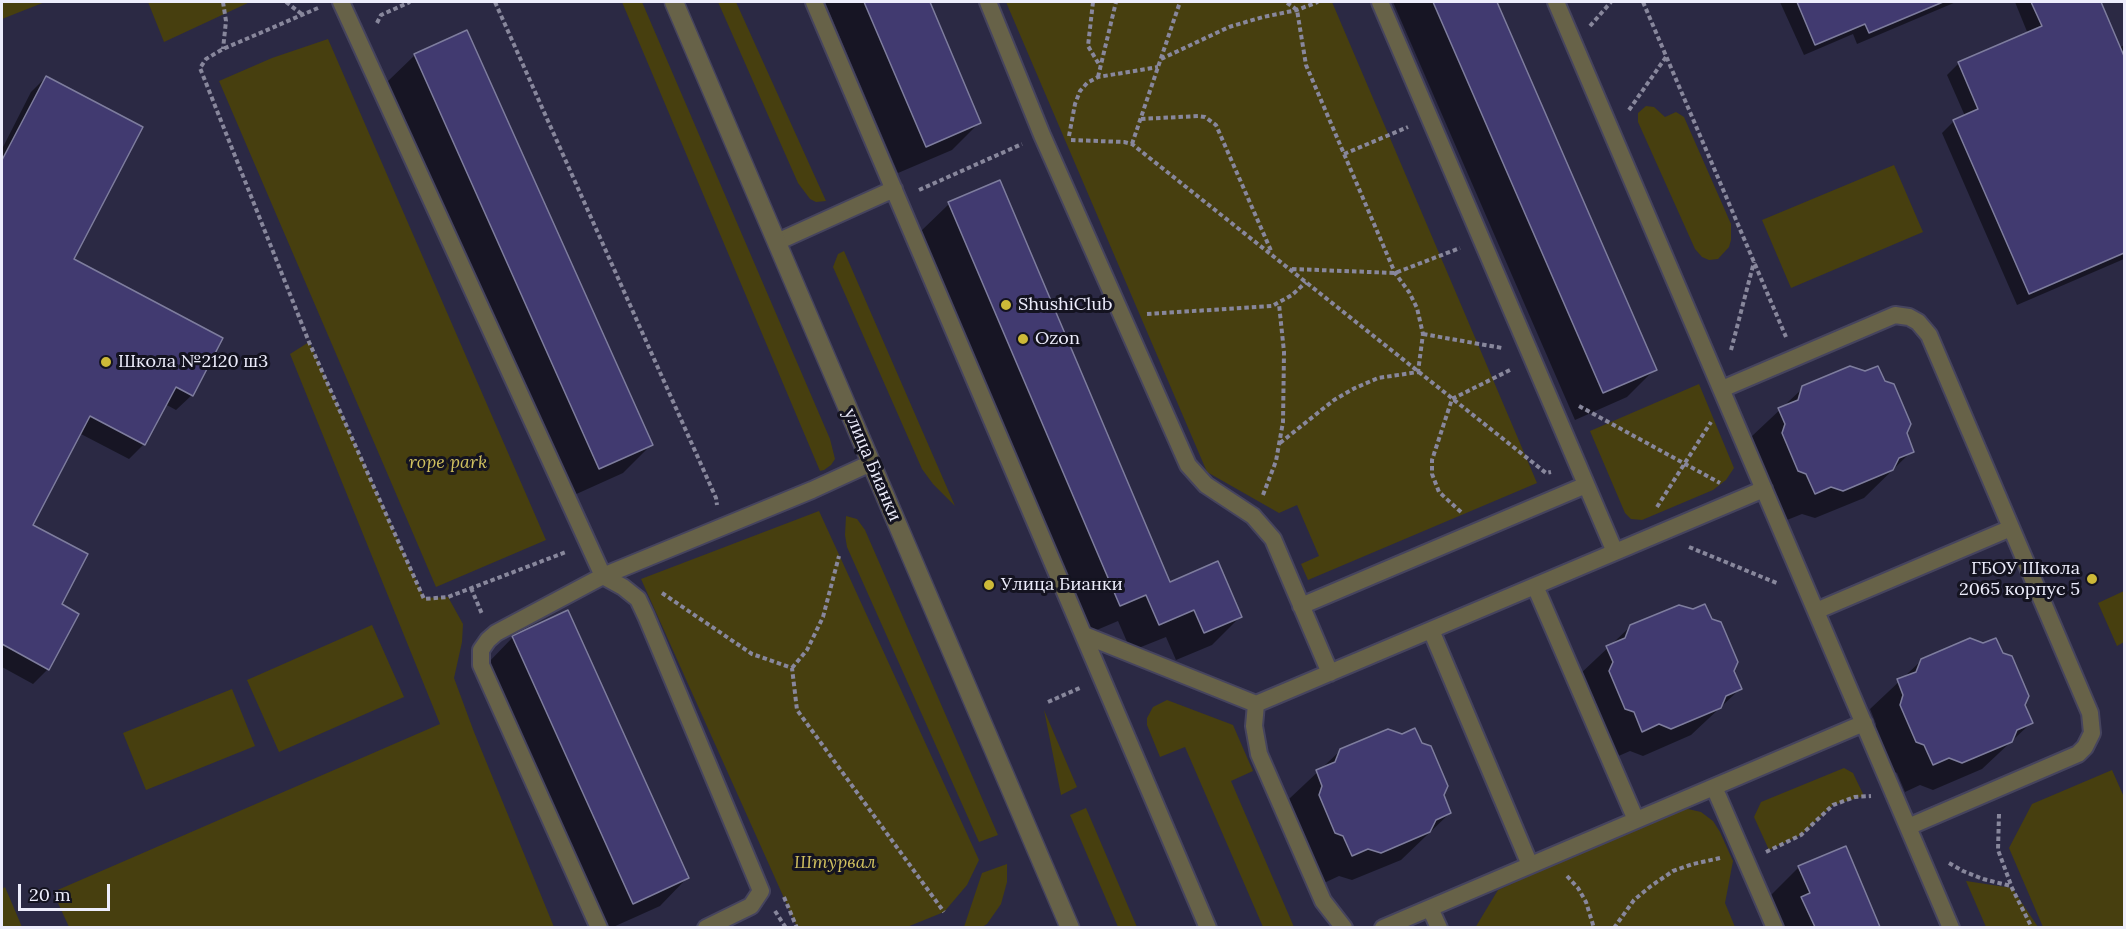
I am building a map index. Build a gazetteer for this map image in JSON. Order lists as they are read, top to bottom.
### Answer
{
  "streets": {
    "street": ["улица Бианки"]
  },
  "parks": ["rope park", "Штурвал"],
  "places": [
    "ShushiClub",
    "Ozon",
    "Школа №2120 ш3",
    "ГБОУ Школа 2065 корпус 5",
    "Улица Бианки"
  ],
  "scale_bar": "20 m"
}
